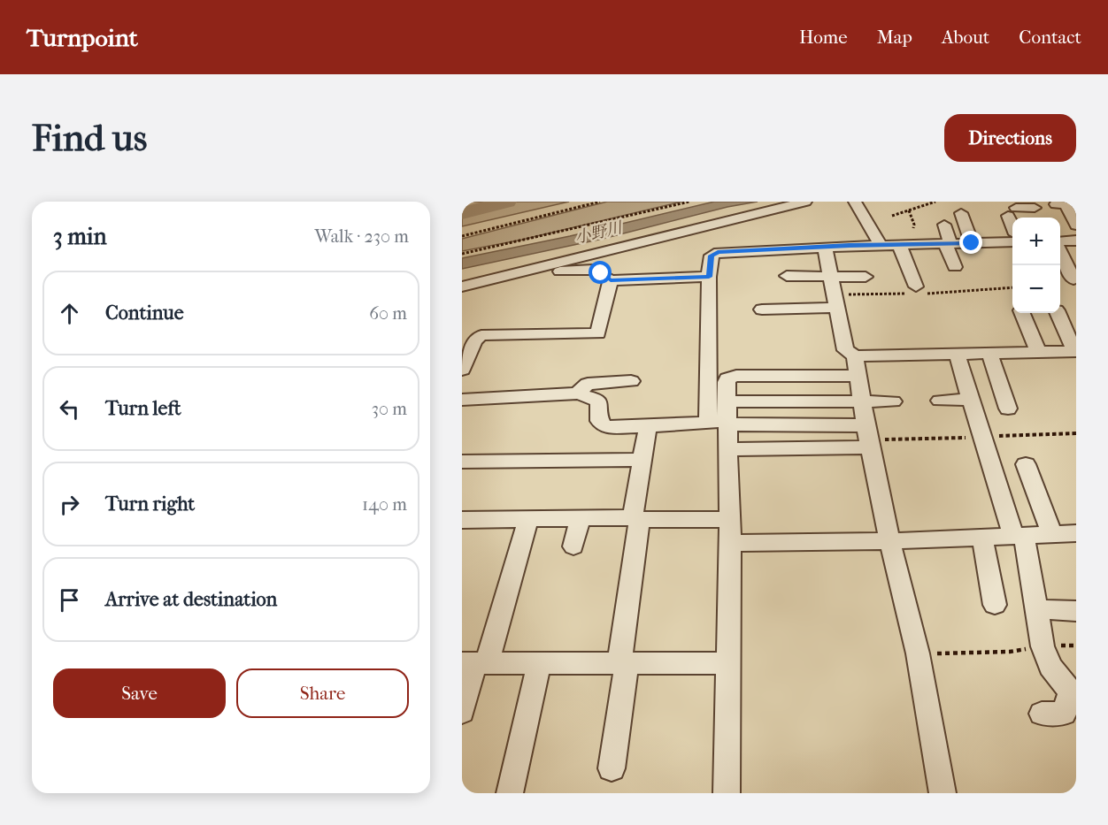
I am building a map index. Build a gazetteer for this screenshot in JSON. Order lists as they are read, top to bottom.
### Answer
{
  "water": ["小野川"],
  "page": {
    "header": "Turnpoint",
    "nav": [
      "Home",
      "Map",
      "About",
      "Contact"
    ],
    "buttons": [
      "Directions",
      ["Save", "Share"]
    ],
    "title": "Find us",
    "heading": ["3 min", "Walk · 230 m"],
    "map_buttons": ["+", "−"],
    "list": [
      ["Continue", "60 m"],
      ["Turn left", "30 m"],
      ["Turn right", "140 m"],
      "Arrive at destination"
    ]
  }
}
